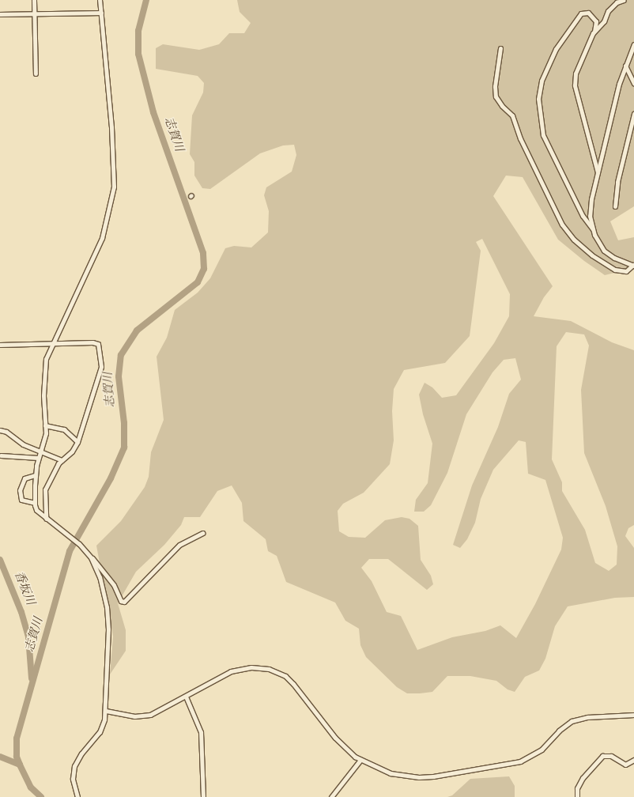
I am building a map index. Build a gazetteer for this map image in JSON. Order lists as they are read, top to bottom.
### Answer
{
  "water": ["志賀川", "香坂川"]
}
